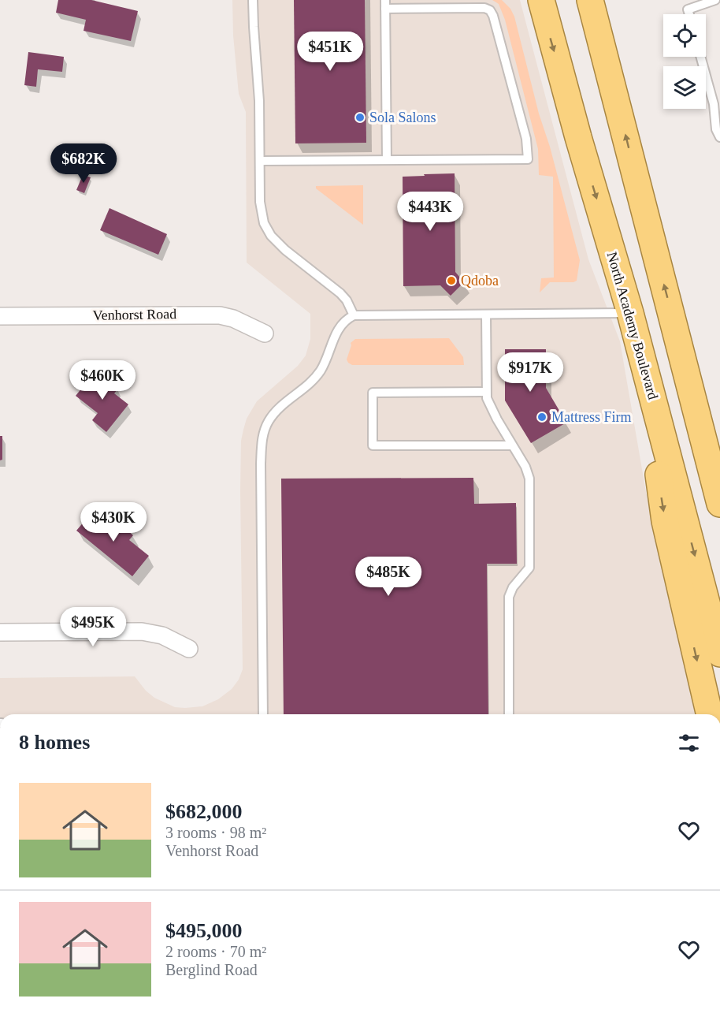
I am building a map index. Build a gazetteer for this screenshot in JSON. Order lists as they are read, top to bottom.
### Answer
{
  "streets": {
    "highway": ["North Academy Boulevard"],
    "street": ["Venhorst Road"]
  },
  "places": ["Sola Salons", "Qdoba", "Mattress Firm"],
  "page": {
    "price": [
      "$451K",
      "$682K",
      "$443K",
      "$917K",
      "$460K",
      "$430K",
      "$485K",
      "$495K"
    ],
    "heading": "8 homes",
    "list": [
      {
        "name": "$682,000",
        "note": "3 rooms · 98 m² · Venhorst Road"
      },
      {
        "name": "$495,000",
        "note": "2 rooms · 70 m² · Berglind Road"
      }
    ]
  }
}
